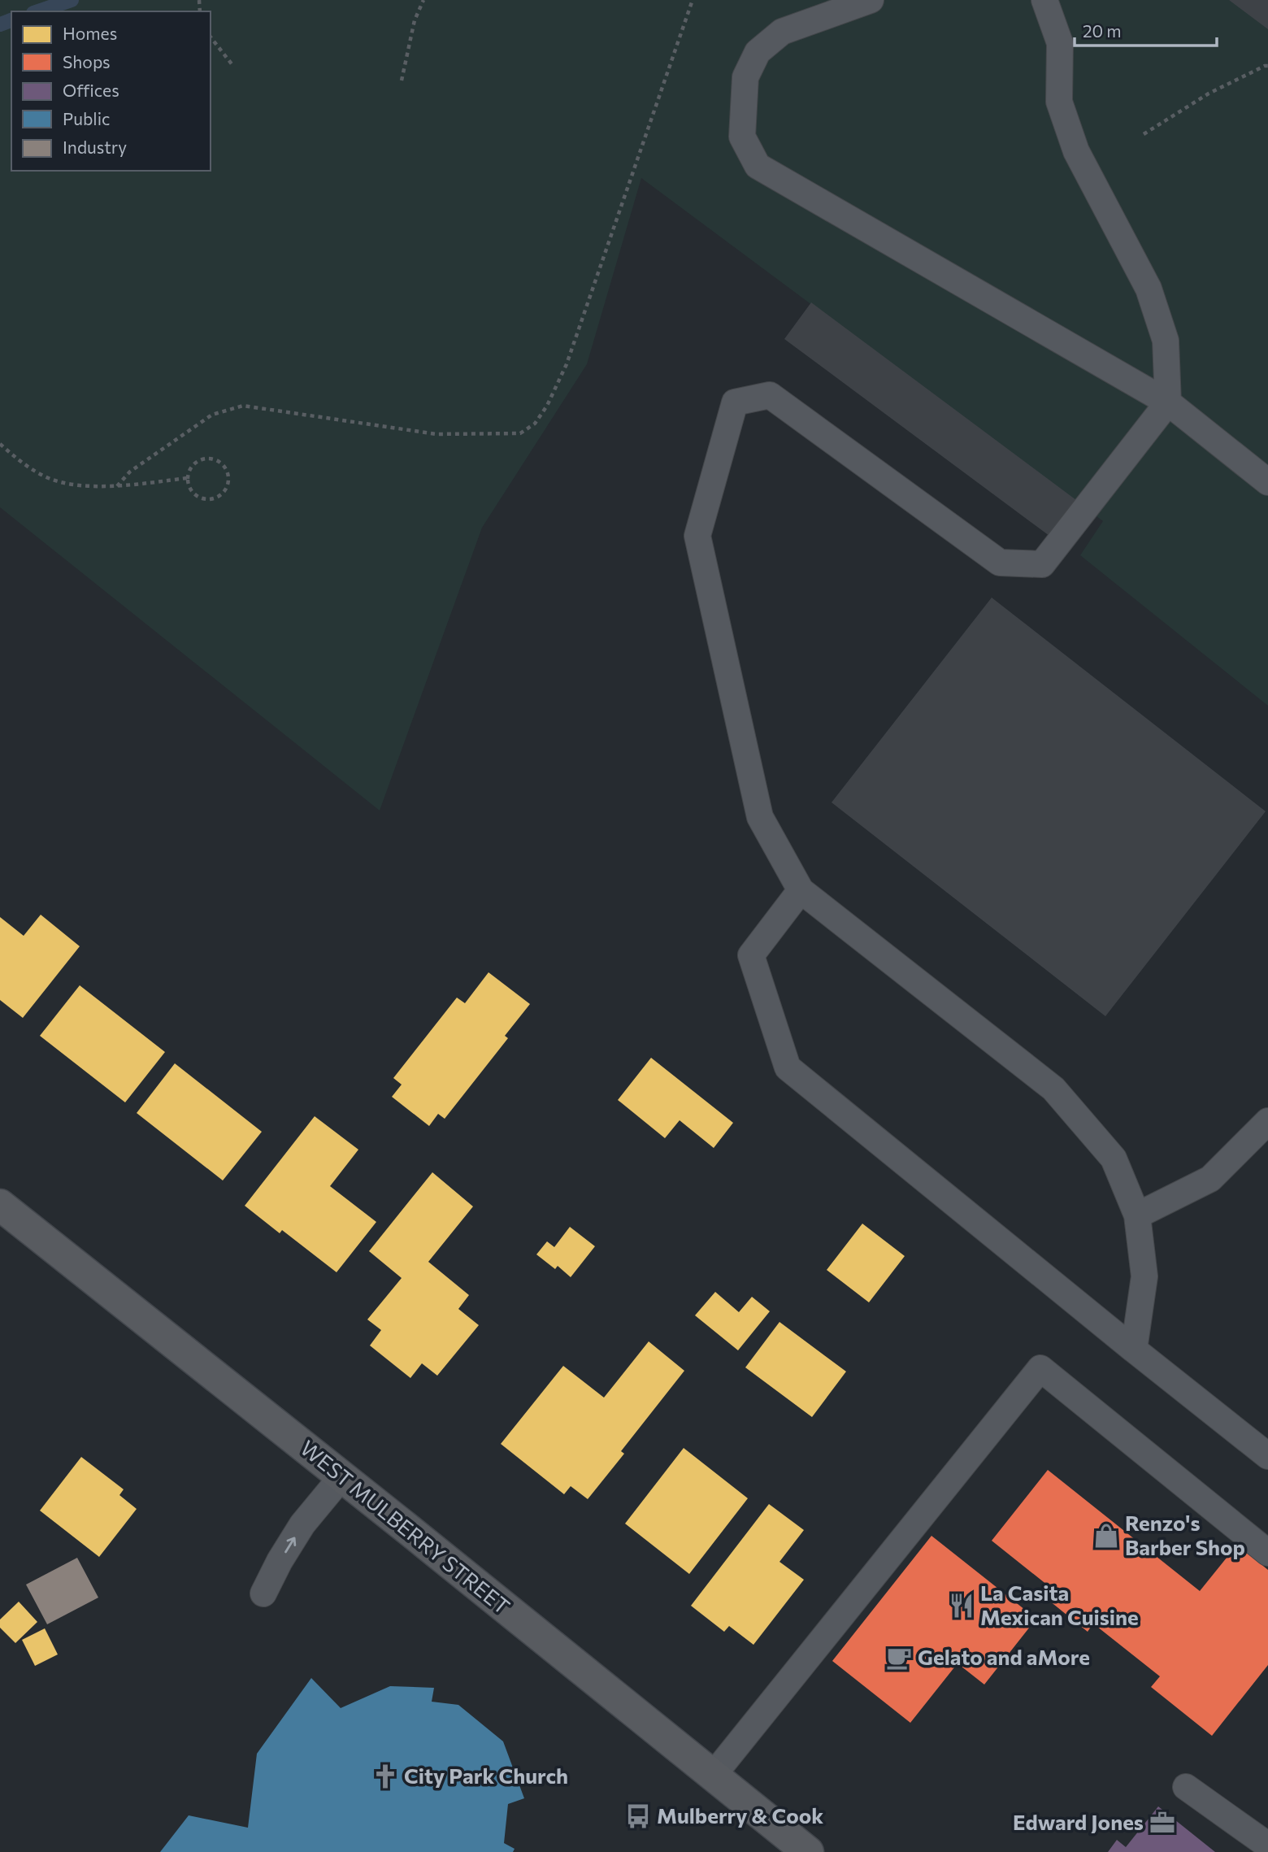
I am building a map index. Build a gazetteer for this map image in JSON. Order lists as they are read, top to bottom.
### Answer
{
  "streets": {
    "main road": ["WEST MULBERRY STREET"]
  },
  "places": {
    "shop": ["Renzo's Barber Shop"],
    "restaurant": ["La Casita Mexican Cuisine"],
    "cafe": ["Gelato and aMore"],
    "church": ["City Park Church"],
    "bus stop": ["Mulberry & Cook"],
    "office": ["Edward Jones"]
  },
  "legend": [
    "Homes",
    "Shops",
    "Offices",
    "Public",
    "Industry"
  ],
  "scale_bar": "20 m"
}
